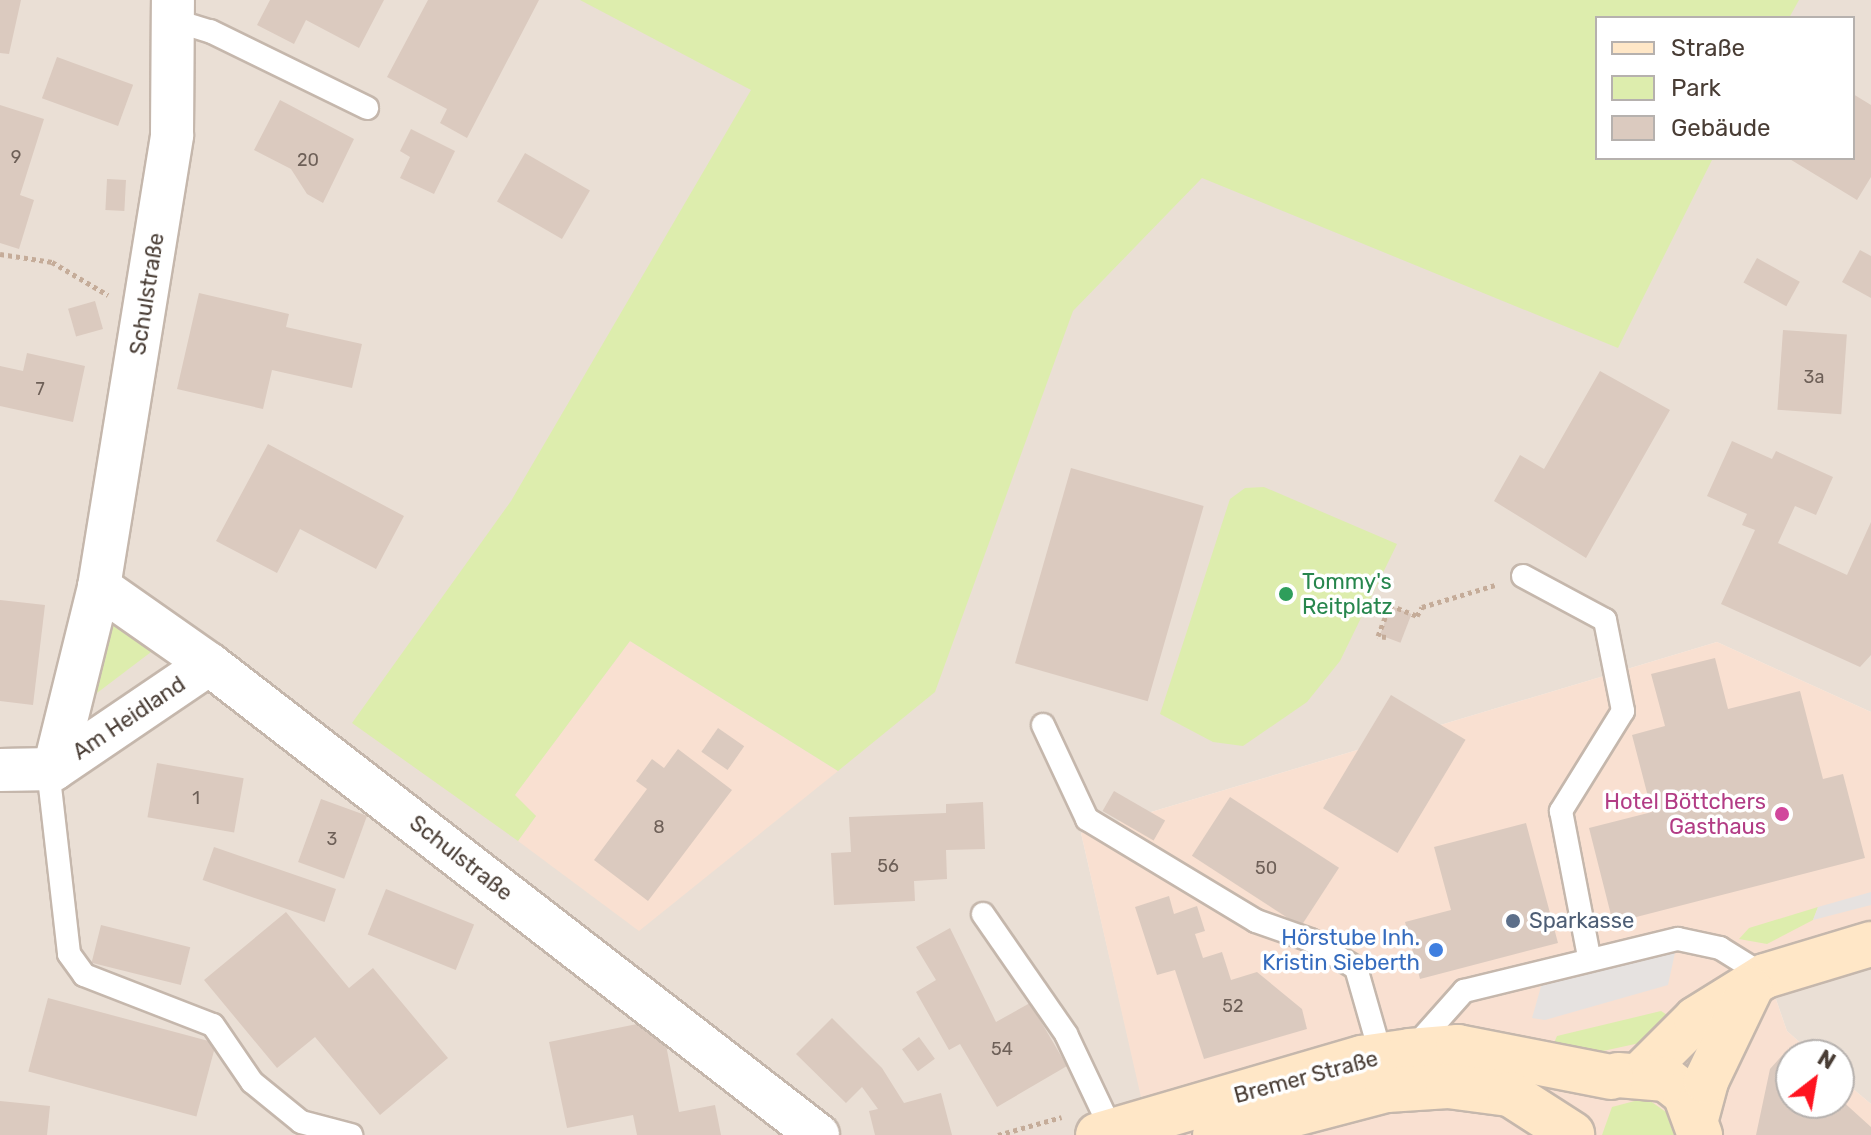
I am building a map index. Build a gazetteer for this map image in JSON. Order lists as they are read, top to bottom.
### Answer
{
  "streets": {
    "main road": ["Bremer Straße"],
    "street": ["Schulstraße", "Am Heidland"]
  },
  "crossings": [
    ["Schulstraße", "Am Heidland"]
  ],
  "places": [
    "Tommy's Reitplatz",
    "Hotel Böttchers Gasthaus",
    "Sparkasse",
    "Hörstube Inh. Kristin Sieberth"
  ],
  "house_numbers": [
    "9",
    "20",
    "3a",
    "7",
    "1",
    "8",
    "3",
    "56",
    "50",
    "52",
    "54"
  ],
  "legend": ["Straße", "Park", "Gebäude"],
  "north": "top right"
}
